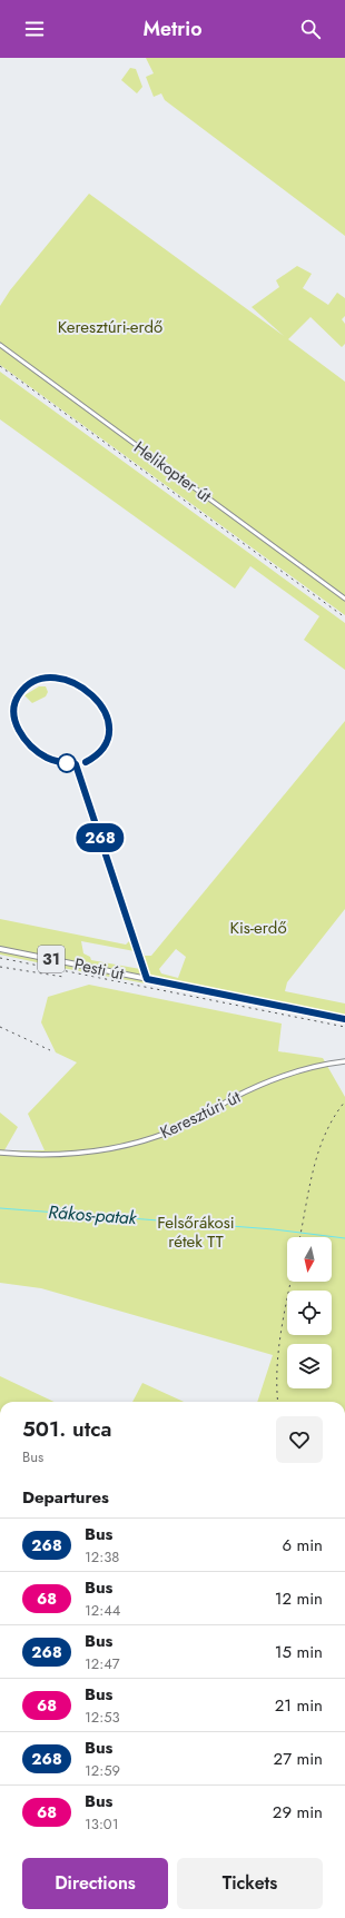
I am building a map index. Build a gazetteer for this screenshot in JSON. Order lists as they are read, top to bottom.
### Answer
{
  "streets": {
    "main road": ["31", "Pesti út", "Keresztúri út"],
    "street": ["Helikopter út"]
  },
  "water": ["Rákos-patak"],
  "parks": ["Keresztúri-erdő", "Kis-erdő", "Felsőrákosi rétek TT"],
  "lines": ["bus line 268"],
  "north": "bottom",
  "page": {
    "header": "Metrio",
    "on_map": "268",
    "heading": [
      ["501. utca", "Bus"],
      "Departures"
    ],
    "list": [
      {
        "mark": "268",
        "name": "Bus",
        "note": "12:38",
        "value": "6 min"
      },
      {
        "mark": "68",
        "name": "Bus",
        "note": "12:44",
        "value": "12 min"
      },
      {
        "mark": "268",
        "name": "Bus",
        "note": "12:47",
        "value": "15 min"
      },
      {
        "mark": "68",
        "name": "Bus",
        "note": "12:53",
        "value": "21 min"
      },
      {
        "mark": "268",
        "name": "Bus",
        "note": "12:59",
        "value": "27 min"
      },
      {
        "mark": "68",
        "name": "Bus",
        "note": "13:01",
        "value": "29 min"
      }
    ],
    "buttons": ["Directions", "Tickets"]
  }
}
